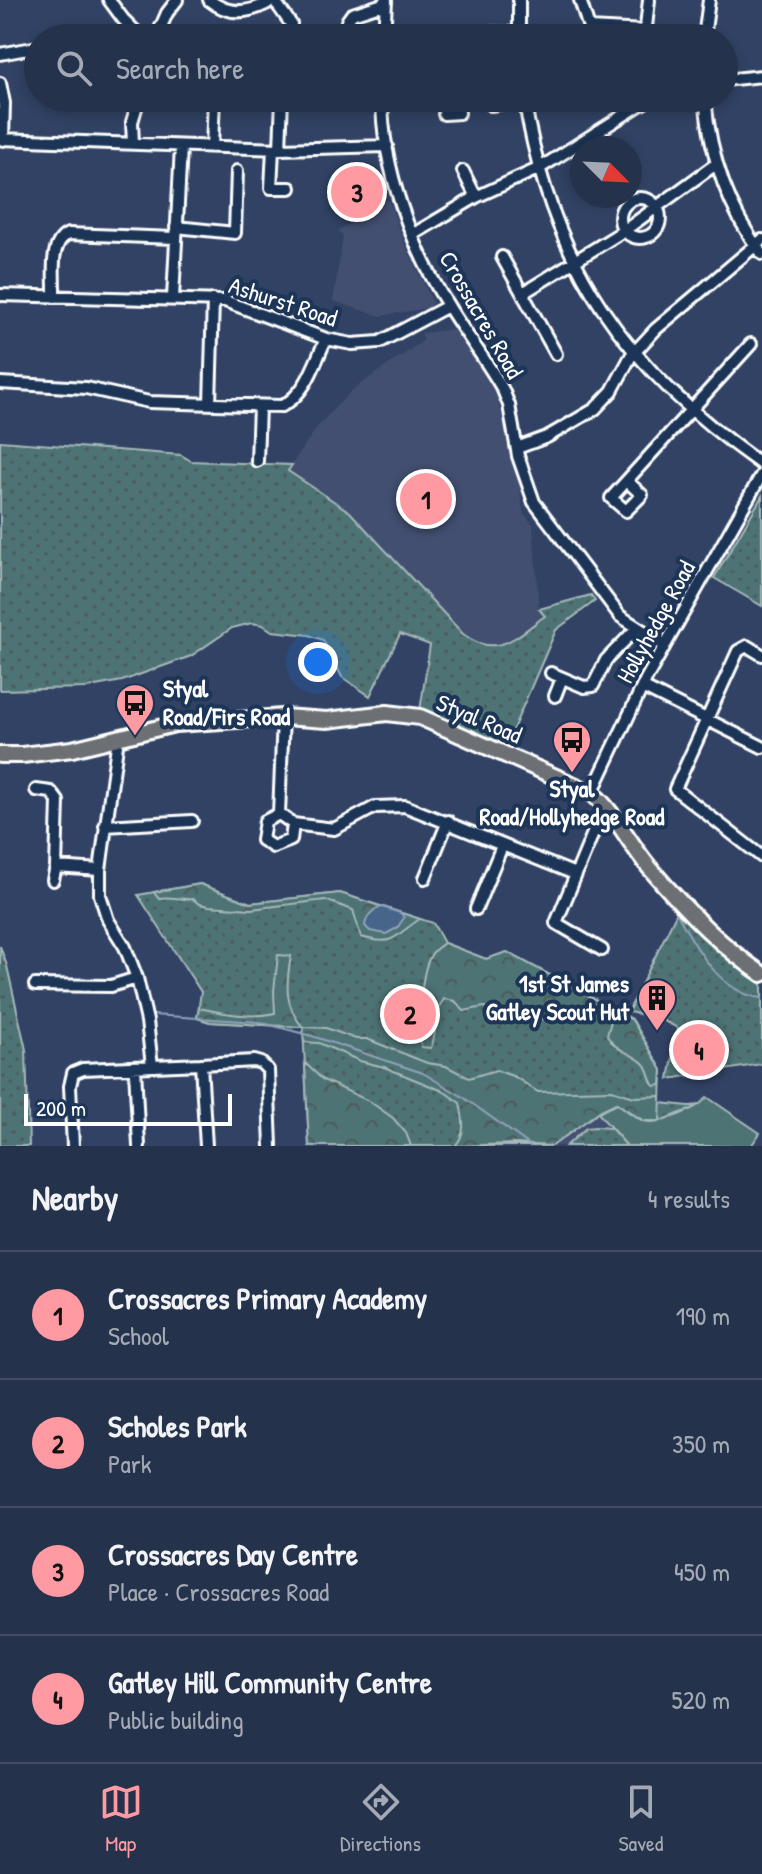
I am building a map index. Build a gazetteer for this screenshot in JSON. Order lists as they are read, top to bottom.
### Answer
{
  "streets": {
    "main road": ["Styal Road"],
    "street": ["Ashurst Road", "Crossacres Road", "Hollyhedge Road"]
  },
  "crossings": [
    ["Ashurst Road", "Crossacres Road"],
    ["Crossacres Road", "Hollyhedge Road"],
    ["Hollyhedge Road", "Styal Road"]
  ],
  "places": {
    "bus stop": ["Styal Road/Firs Road", "Styal Road/Hollyhedge Road"],
    "building": ["1st St James Gatley Scout Hut"]
  },
  "scale_bar": "200 m",
  "north": "bottom right",
  "page": {
    "search": "Search here",
    "pins": [
      "3",
      "1",
      "2",
      "4"
    ],
    "scale": "200 m",
    "heading": ["Nearby", "4 results"],
    "list": [
      {
        "mark": "1",
        "name": "Crossacres Primary Academy",
        "note": "School",
        "value": "190 m"
      },
      {
        "mark": "2",
        "name": "Scholes Park",
        "note": "Park",
        "value": "350 m"
      },
      {
        "mark": "3",
        "name": "Crossacres Day Centre",
        "note": "Place · Crossacres Road",
        "value": "450 m"
      },
      {
        "mark": "4",
        "name": "Gatley Hill Community Centre",
        "note": "Public building",
        "value": "520 m"
      }
    ],
    "nav": ["Map", "Directions", "Saved"]
  }
}
